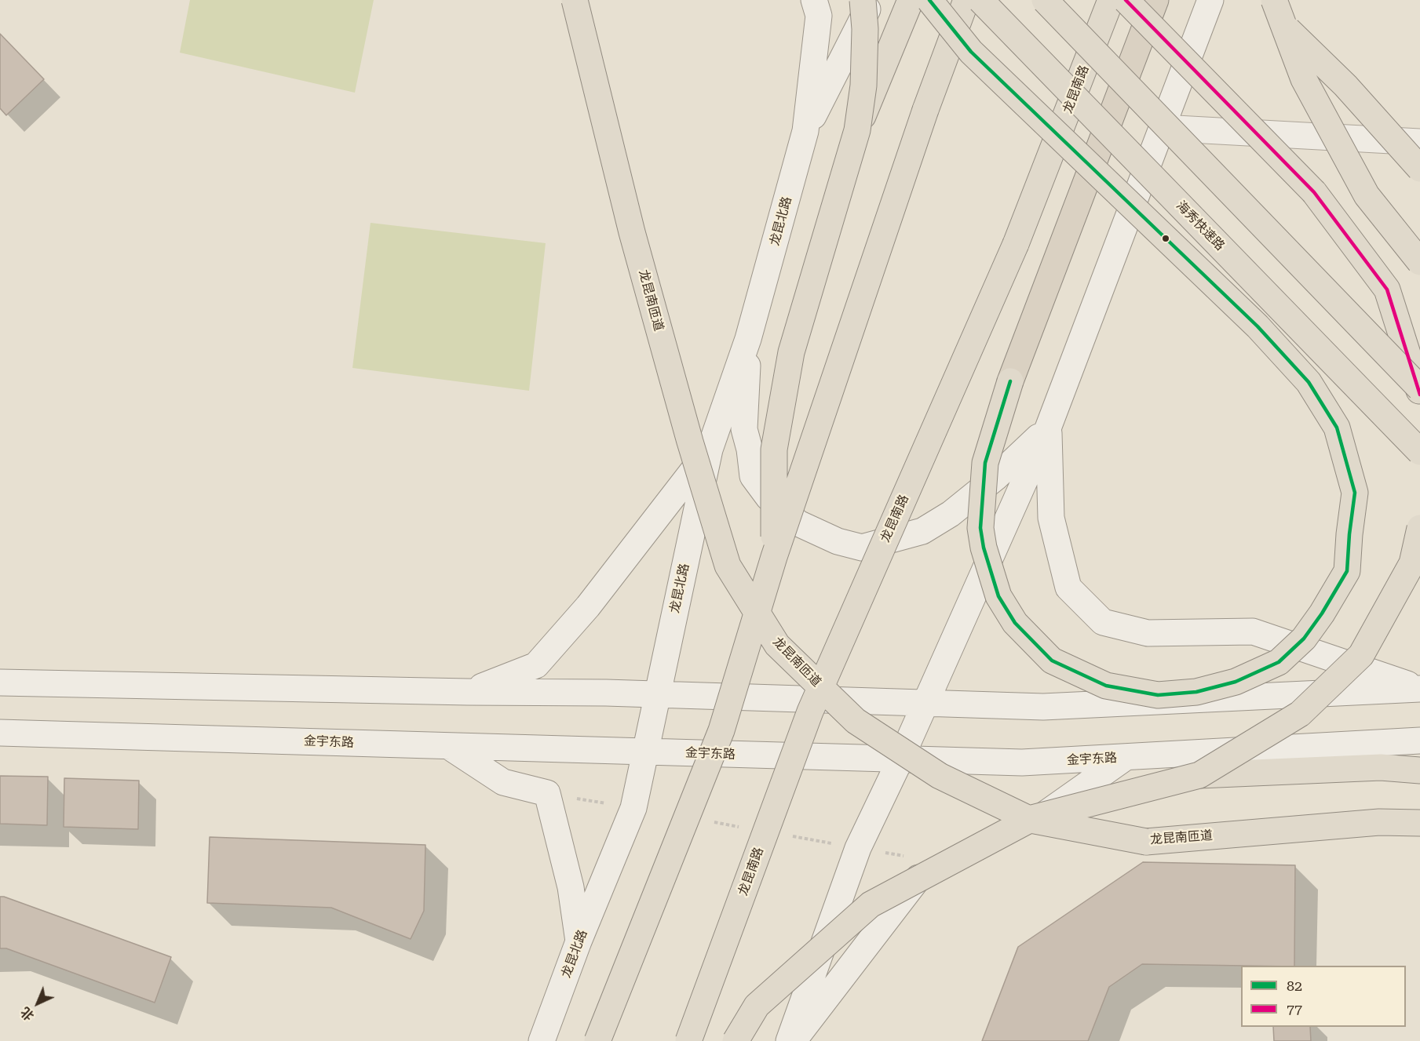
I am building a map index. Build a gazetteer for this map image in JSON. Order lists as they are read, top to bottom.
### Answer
{
  "streets": {
    "highway": ["龙昆南路", "海秀快速路", "龙昆南匝道"],
    "main road": ["龙昆北路", "金宇东路"]
  },
  "crossings": [
    ["龙昆北路", "金宇东路"]
  ],
  "lines": ["transit line 82", "transit line 77"],
  "legend": ["82", "77"],
  "north": "bottom left"
}
